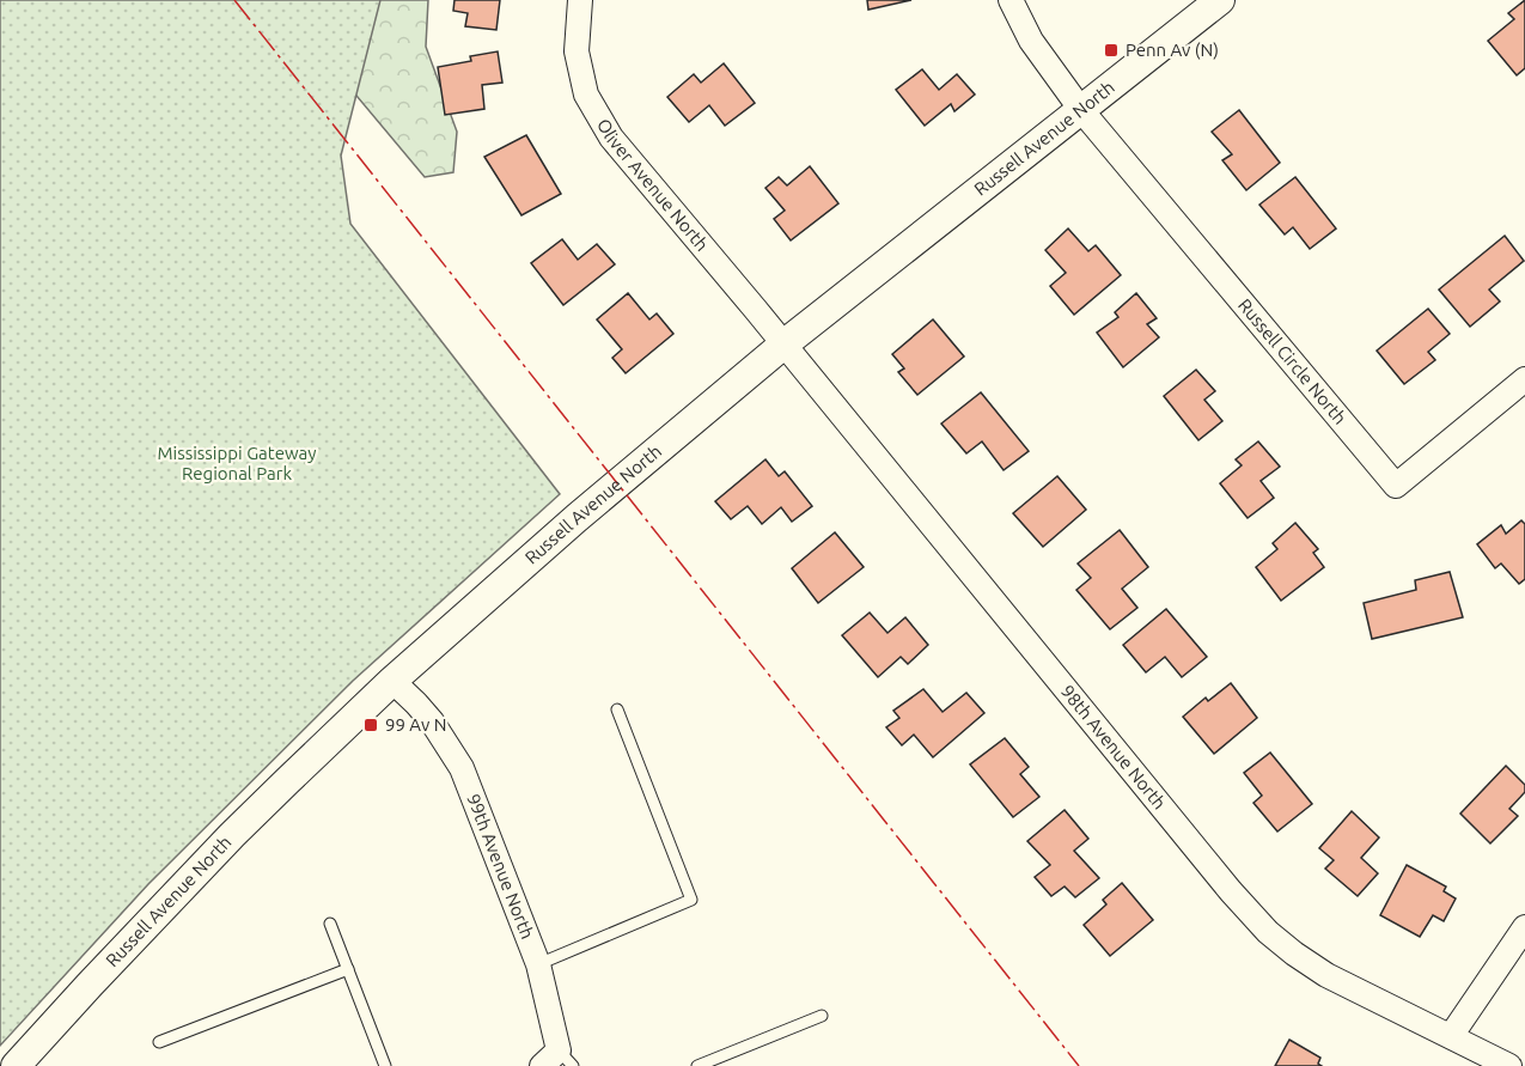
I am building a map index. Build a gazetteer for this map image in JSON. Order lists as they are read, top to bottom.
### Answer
{
  "streets": {
    "street": [
      "Russell Avenue North",
      "Oliver Avenue North",
      "Russell Circle North",
      "98th Avenue North",
      "99th Avenue North"
    ]
  },
  "crossings": [
    ["Russell Avenue North", "Oliver Avenue North"],
    ["Russell Avenue North", "Russell Circle North"],
    ["Russell Avenue North", "98th Avenue North"],
    ["Russell Avenue North", "99th Avenue North"],
    ["Oliver Avenue North", "98th Avenue North"]
  ],
  "parks": ["Mississippi Gateway Regional Park"],
  "places": {
    "transit": ["Penn Av (N)", "99 Av N"]
  }
}
